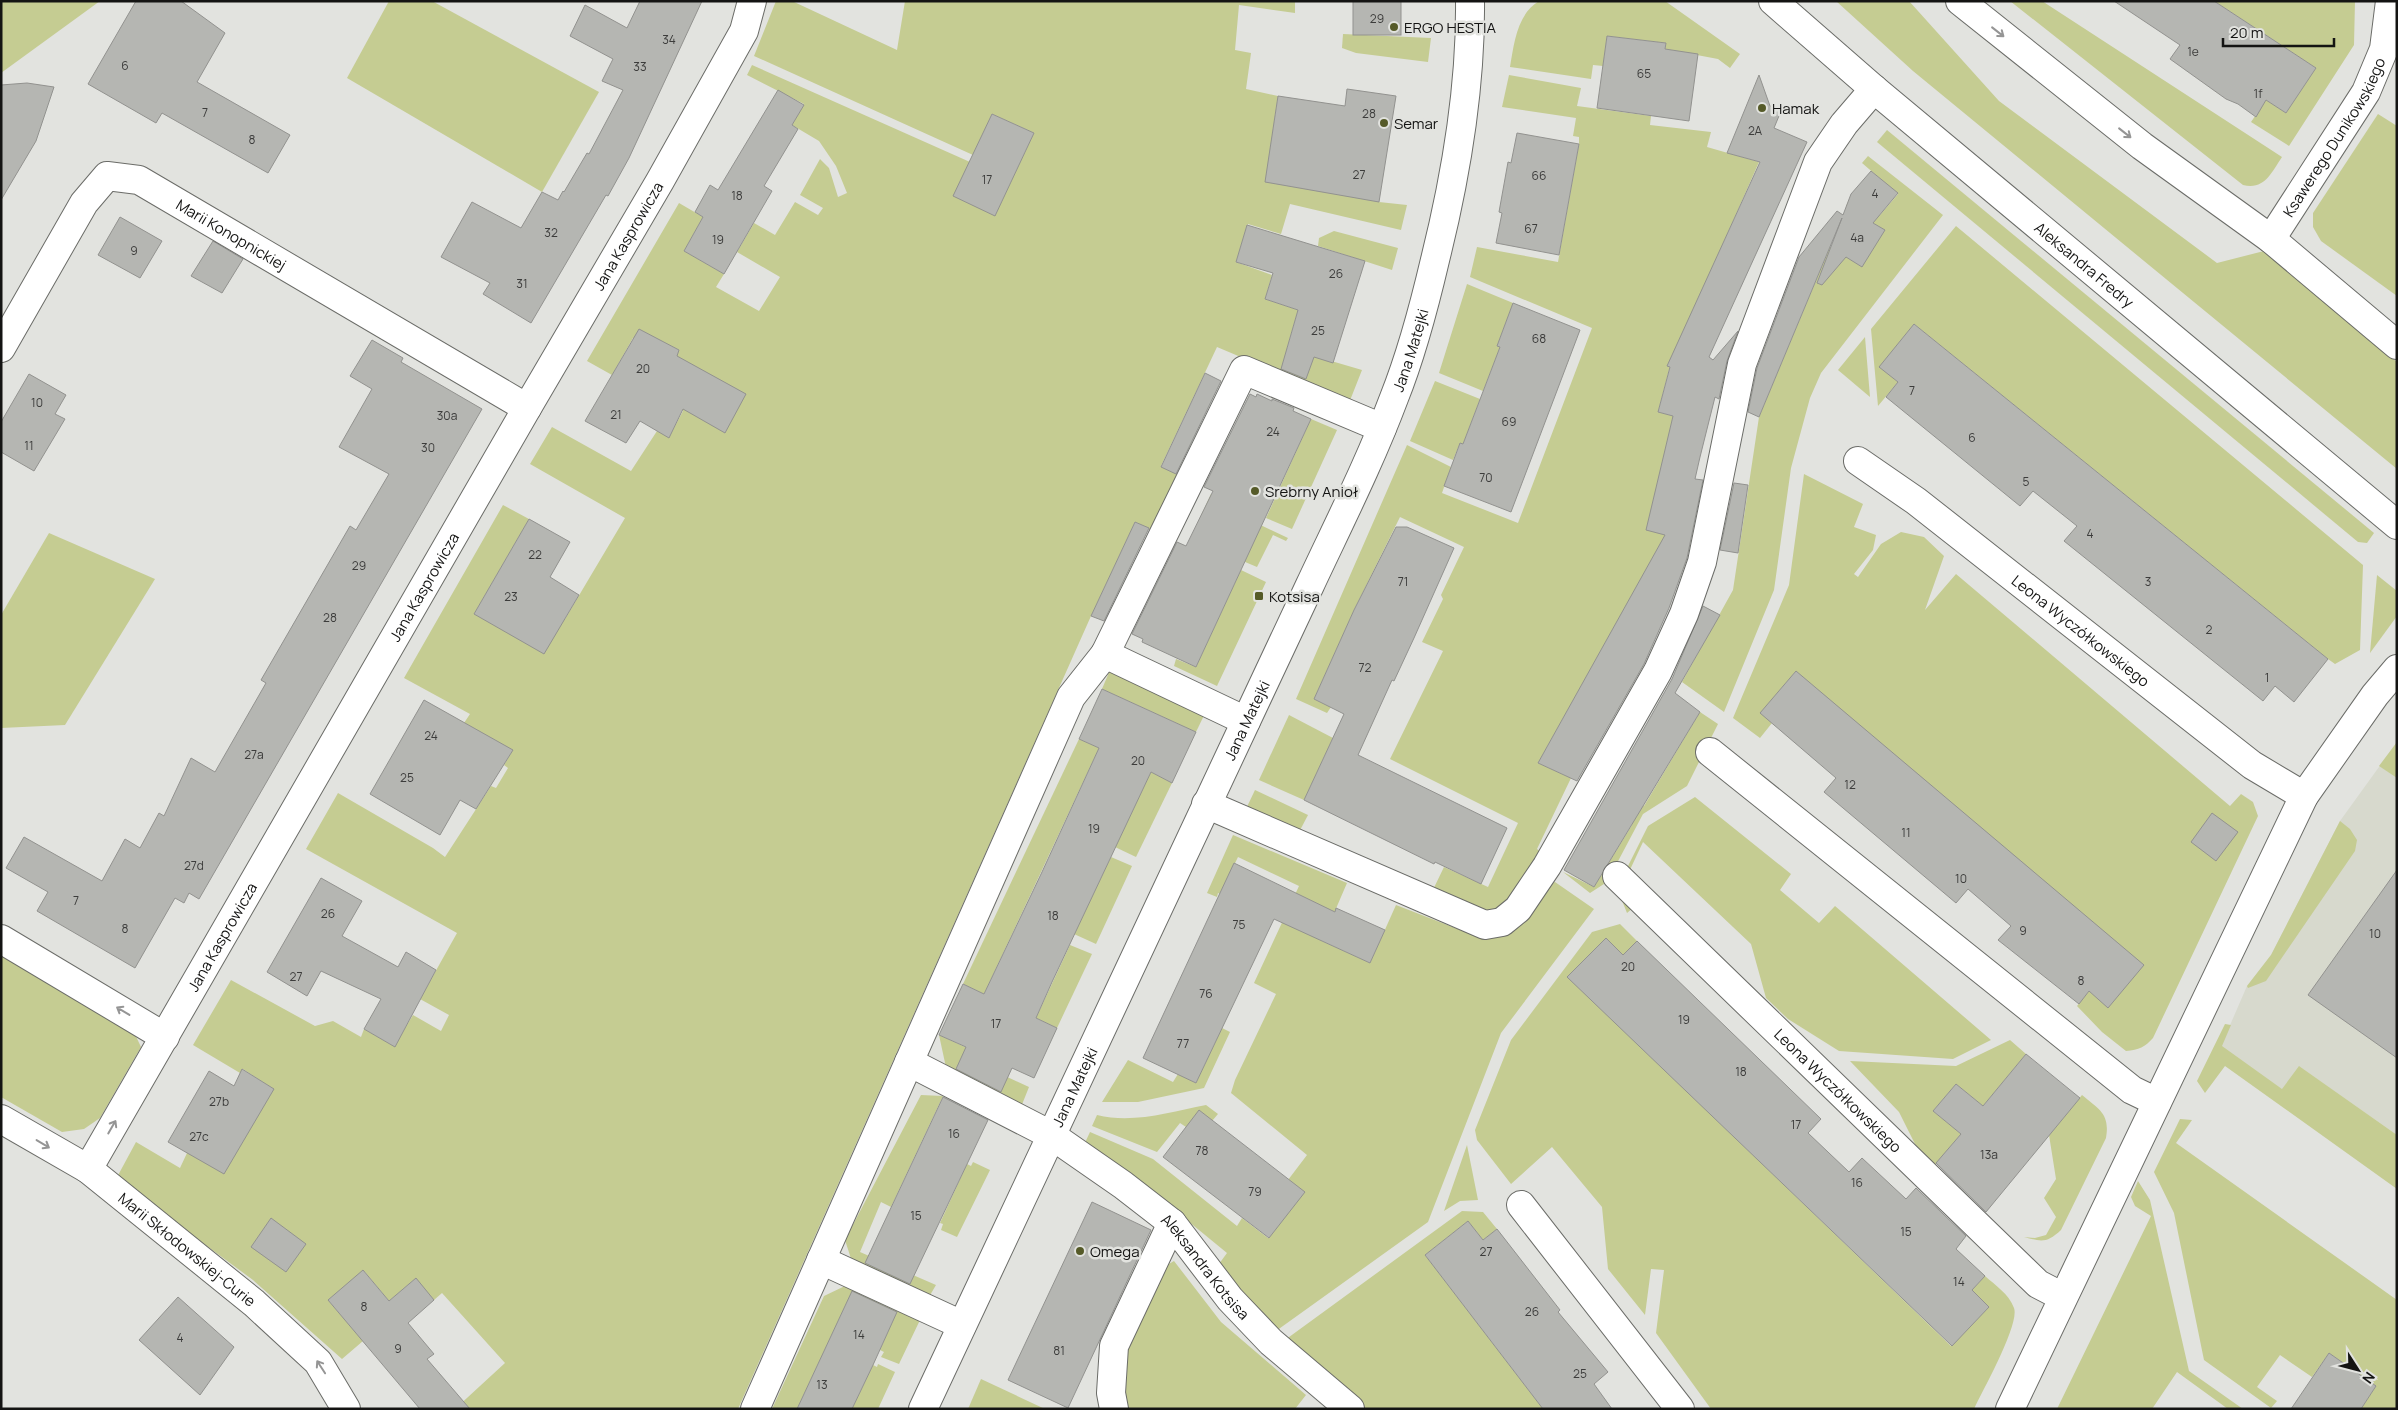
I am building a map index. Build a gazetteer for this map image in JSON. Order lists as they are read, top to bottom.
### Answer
{
  "streets": {
    "street": [
      "Ksawerego Dunikowskiego",
      "Marii Konopnickiej",
      "Jana Kasprowicza",
      "Aleksandra Fredry",
      "Jana Matejki",
      "Leona Wyczółkowskiego",
      "Marii Skłodowskiej-Curie",
      "Aleksandra Kotsisa"
    ]
  },
  "crossings": [
    ["Marii Konopnickiej", "Jana Kasprowicza"],
    ["Jana Kasprowicza", "Marii Skłodowskiej-Curie"],
    ["Jana Matejki", "Aleksandra Kotsisa"]
  ],
  "places": {
    "other": [
      "ERGO HESTIA",
      "Hamak",
      "Semar",
      "Srebrny Anioł",
      "Omega"
    ],
    "transit": ["Kotsisa"]
  },
  "house_numbers": [
    "29",
    "34",
    "1e",
    "6",
    "33",
    "65",
    "1f",
    "7",
    "28",
    "2A",
    "8",
    "27",
    "66",
    "17",
    "4",
    "18",
    "67",
    "32",
    "4a",
    "19",
    "9",
    "26",
    "31",
    "25",
    "68",
    "20",
    "7",
    "10",
    "21",
    "30a",
    "69",
    "24",
    "6",
    "11",
    "30",
    "70",
    "5",
    "4",
    "22",
    "29",
    "71",
    "3",
    "23",
    "28",
    "2",
    "72",
    "1",
    "24",
    "27a",
    "20",
    "25",
    "12",
    "19",
    "11",
    "27d",
    "10",
    "7",
    "26",
    "18",
    "75",
    "8",
    "9",
    "10",
    "20",
    "27",
    "8",
    "76",
    "19",
    "17",
    "77",
    "18",
    "27b",
    "17",
    "16",
    "27c",
    "78",
    "13a",
    "16",
    "79",
    "15",
    "15",
    "27",
    "14",
    "8",
    "26",
    "14",
    "4",
    "9",
    "81",
    "25",
    "13"
  ],
  "scale_bar": "20 m",
  "north": "bottom right"
}
